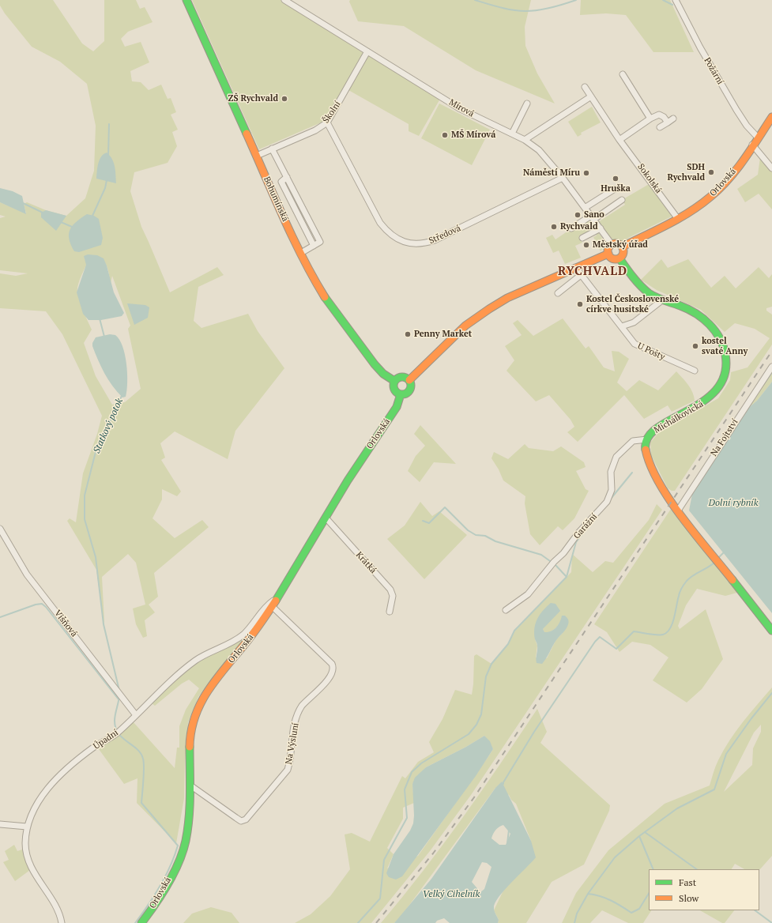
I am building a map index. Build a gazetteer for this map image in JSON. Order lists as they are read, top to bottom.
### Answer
{
  "streets": {
    "main road": ["Orlovská", "Bohumínská", "Michálkovická"],
    "street": [
      "Požární",
      "Mírová",
      "Školní",
      "Sokolská",
      "Středová",
      "U Pošty",
      "Na Fojtství",
      "Garážní",
      "Krátká",
      "Višňová",
      "Úpadní",
      "Na Výsluní"
    ]
  },
  "crossings": [
    ["Požární", "Orlovská"],
    ["Mírová", "Školní"],
    ["Mírová", "Orlovská"],
    ["Mírová", "Středová"],
    ["Mírová", "Michálkovická"],
    ["Školní", "Bohumínská"],
    ["Školní", "Středová"],
    ["Sokolská", "Orlovská"],
    ["Orlovská", "Bohumínská"],
    ["Orlovská", "Michálkovická"],
    ["Orlovská", "Krátká"],
    ["Orlovská", "Úpadní"],
    ["Orlovská", "Na Výsluní"],
    ["Michálkovická", "Na Fojtství"],
    ["Michálkovická", "Garážní"],
    ["Višňová", "Úpadní"]
  ],
  "districts": ["RYCHVALD"],
  "water": ["Statkový potok", "Dolní rybník", "Velký Cihelník"],
  "places": [
    "ZŠ Rychvald",
    "MŠ Mírová",
    "SDH Rychvald",
    "Náměstí Míru",
    "Hruška",
    "Sano",
    "Rychvald",
    "Městský úřad",
    "Kostel Československé církve husitské",
    "Penny Market",
    "kostel svaté Anny"
  ],
  "legend": ["Fast", "Slow"]
}
